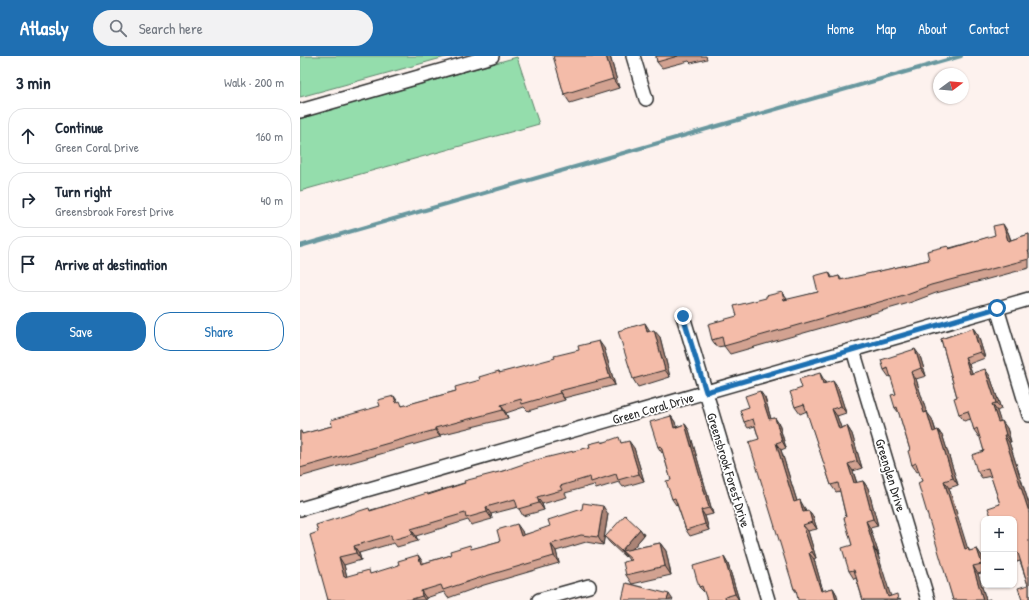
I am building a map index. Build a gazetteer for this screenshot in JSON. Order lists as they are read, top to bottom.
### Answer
{
  "streets": {
    "street": ["Green Coral Drive", "Greensbrook Forest Drive", "Greenglen Drive"]
  },
  "crossings": [
    ["Green Coral Drive", "Greensbrook Forest Drive"],
    ["Green Coral Drive", "Greenglen Drive"]
  ],
  "north": "right",
  "page": {
    "header": "Atlasly",
    "search": "Search here",
    "nav": [
      "Home",
      "Map",
      "About",
      "Contact"
    ],
    "heading": ["3 min", "Walk · 200 m"],
    "list": [
      ["Continue", "Green Coral Drive", "160 m"],
      ["Turn right", "Greensbrook Forest Drive", "40 m"],
      "Arrive at destination"
    ],
    "buttons": ["Save", "Share"],
    "map_buttons": ["+", "−"]
  }
}
